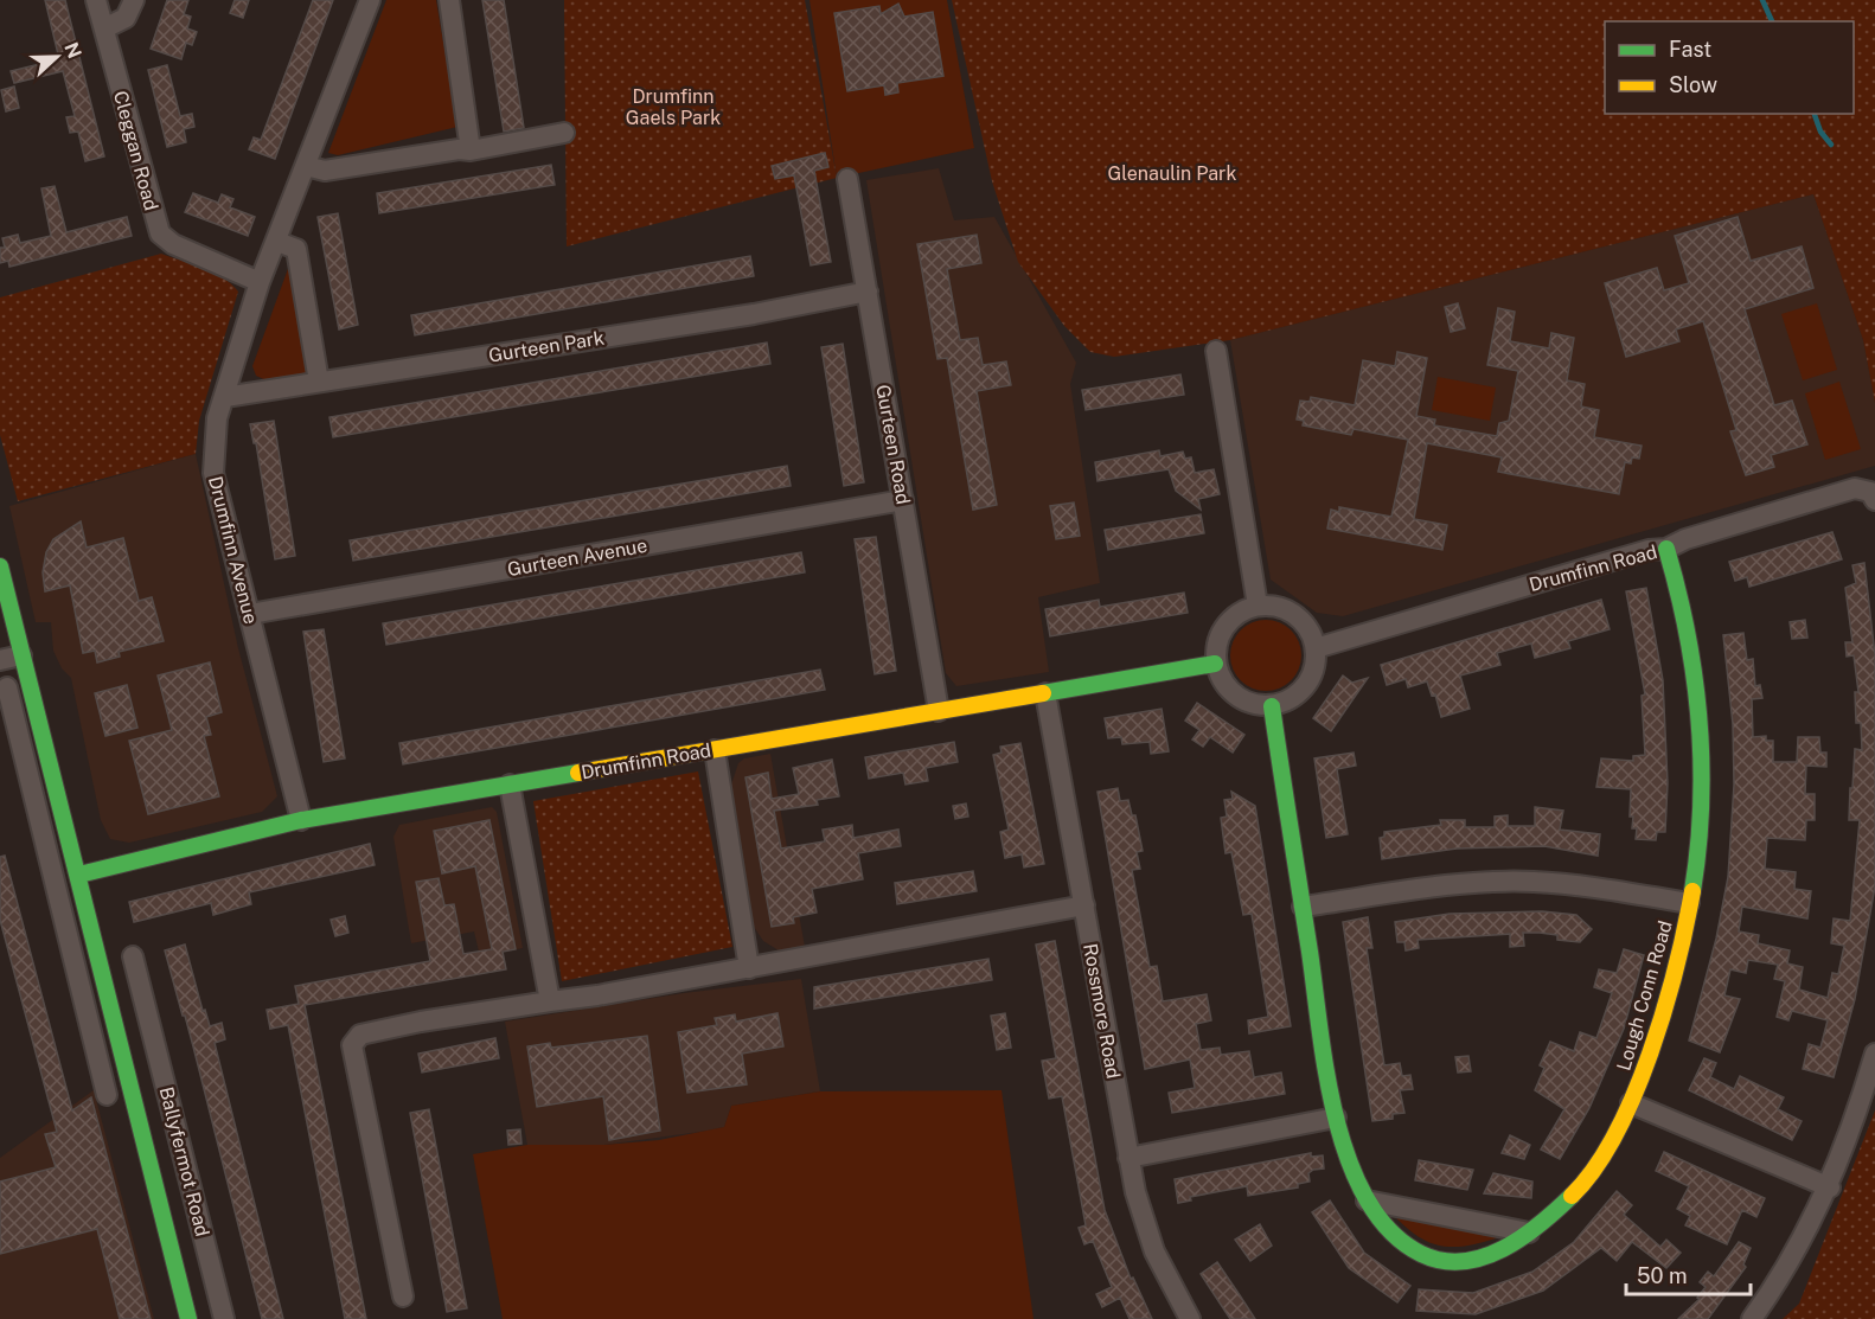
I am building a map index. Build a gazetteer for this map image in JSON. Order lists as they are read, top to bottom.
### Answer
{
  "streets": {
    "street": [
      "Cleggan Road",
      "Gurteen Park",
      "Gurteen Road",
      "Drumfinn Avenue",
      "Gurteen Avenue",
      "Drumfinn Road",
      "Lough Conn Road",
      "Rossmore Road",
      "Ballyfermot Road"
    ]
  },
  "crossings": [
    ["Cleggan Road", "Drumfinn Avenue"],
    ["Gurteen Park", "Gurteen Road"],
    ["Gurteen Park", "Drumfinn Avenue"],
    ["Gurteen Road", "Gurteen Avenue"],
    ["Gurteen Road", "Drumfinn Road"],
    ["Drumfinn Avenue", "Gurteen Avenue"],
    ["Drumfinn Avenue", "Drumfinn Road"],
    ["Drumfinn Road", "Lough Conn Road"],
    ["Drumfinn Road", "Rossmore Road"],
    ["Drumfinn Road", "Ballyfermot Road"]
  ],
  "parks": ["Drumfinn Gaels Park", "Glenaulin Park"],
  "legend": ["Fast", "Slow"],
  "scale_bar": "50 m",
  "north": "right"
}
